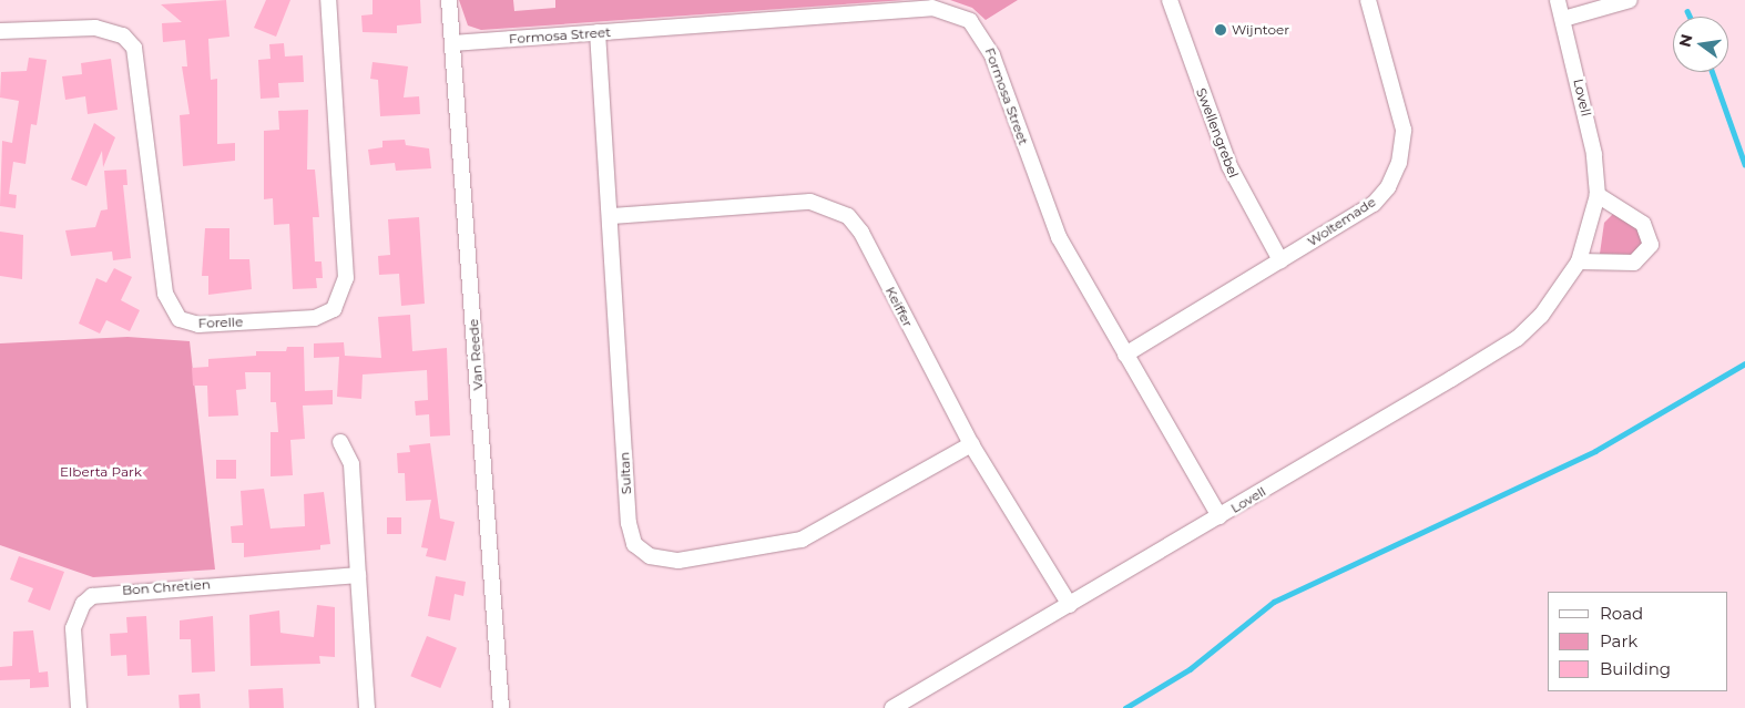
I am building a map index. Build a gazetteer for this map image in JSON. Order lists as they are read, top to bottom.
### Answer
{
  "streets": {
    "street": [
      "Formosa Street",
      "Lovell",
      "Swellengrebel",
      "Woltemade",
      "Keiffer",
      "Forelle",
      "Van Reede",
      "Sultan",
      "Bon Chretien"
    ]
  },
  "crossings": [
    ["Formosa Street", "Lovell"],
    ["Formosa Street", "Woltemade"],
    ["Formosa Street", "Van Reede"],
    ["Formosa Street", "Sultan"],
    ["Lovell", "Keiffer"],
    ["Swellengrebel", "Woltemade"],
    ["Keiffer", "Sultan"]
  ],
  "parks": ["Elberta Park"],
  "places": ["Wijntoer"],
  "legend": ["Road", "Park", "Building"],
  "north": "left"
}
